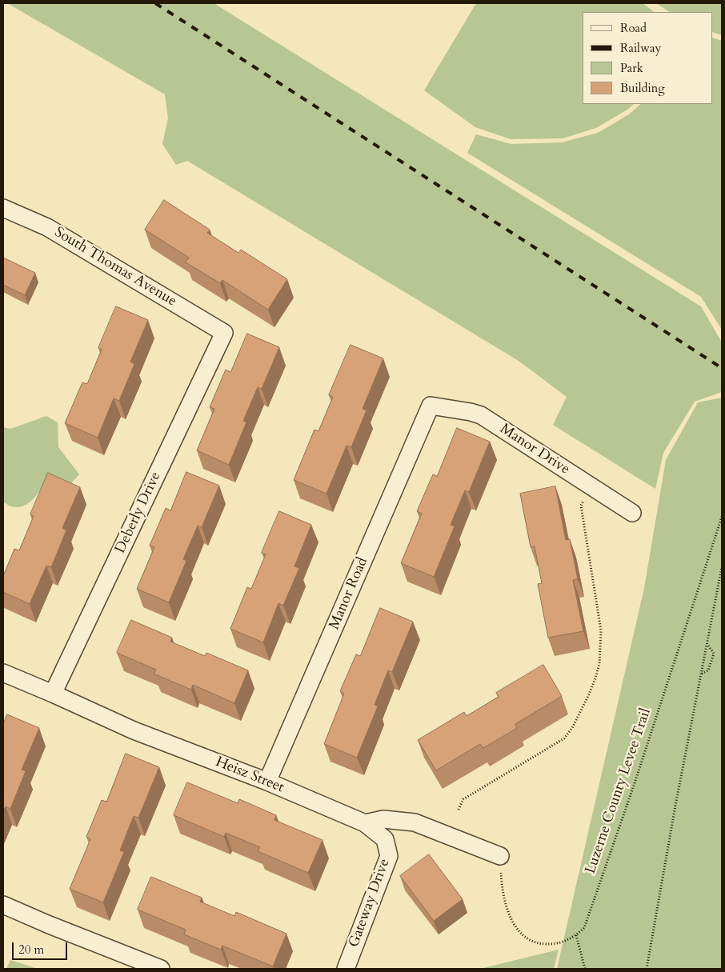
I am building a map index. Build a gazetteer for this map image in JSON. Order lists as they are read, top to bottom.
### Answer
{
  "streets": {
    "street": [
      "South Thomas Avenue",
      "Manor Drive",
      "Deberly Drive",
      "Manor Road",
      "Heisz Street",
      "Gateway Drive"
    ],
    "path": ["Luzerne County Levee Trail"]
  },
  "crossings": [
    ["South Thomas Avenue", "Deberly Drive"],
    ["Manor Drive", "Manor Road"],
    ["Deberly Drive", "Heisz Street"],
    ["Manor Road", "Heisz Street"],
    ["Heisz Street", "Gateway Drive"]
  ],
  "legend": [
    "Road",
    "Railway",
    "Park",
    "Building"
  ],
  "scale_bar": "20 m"
}
